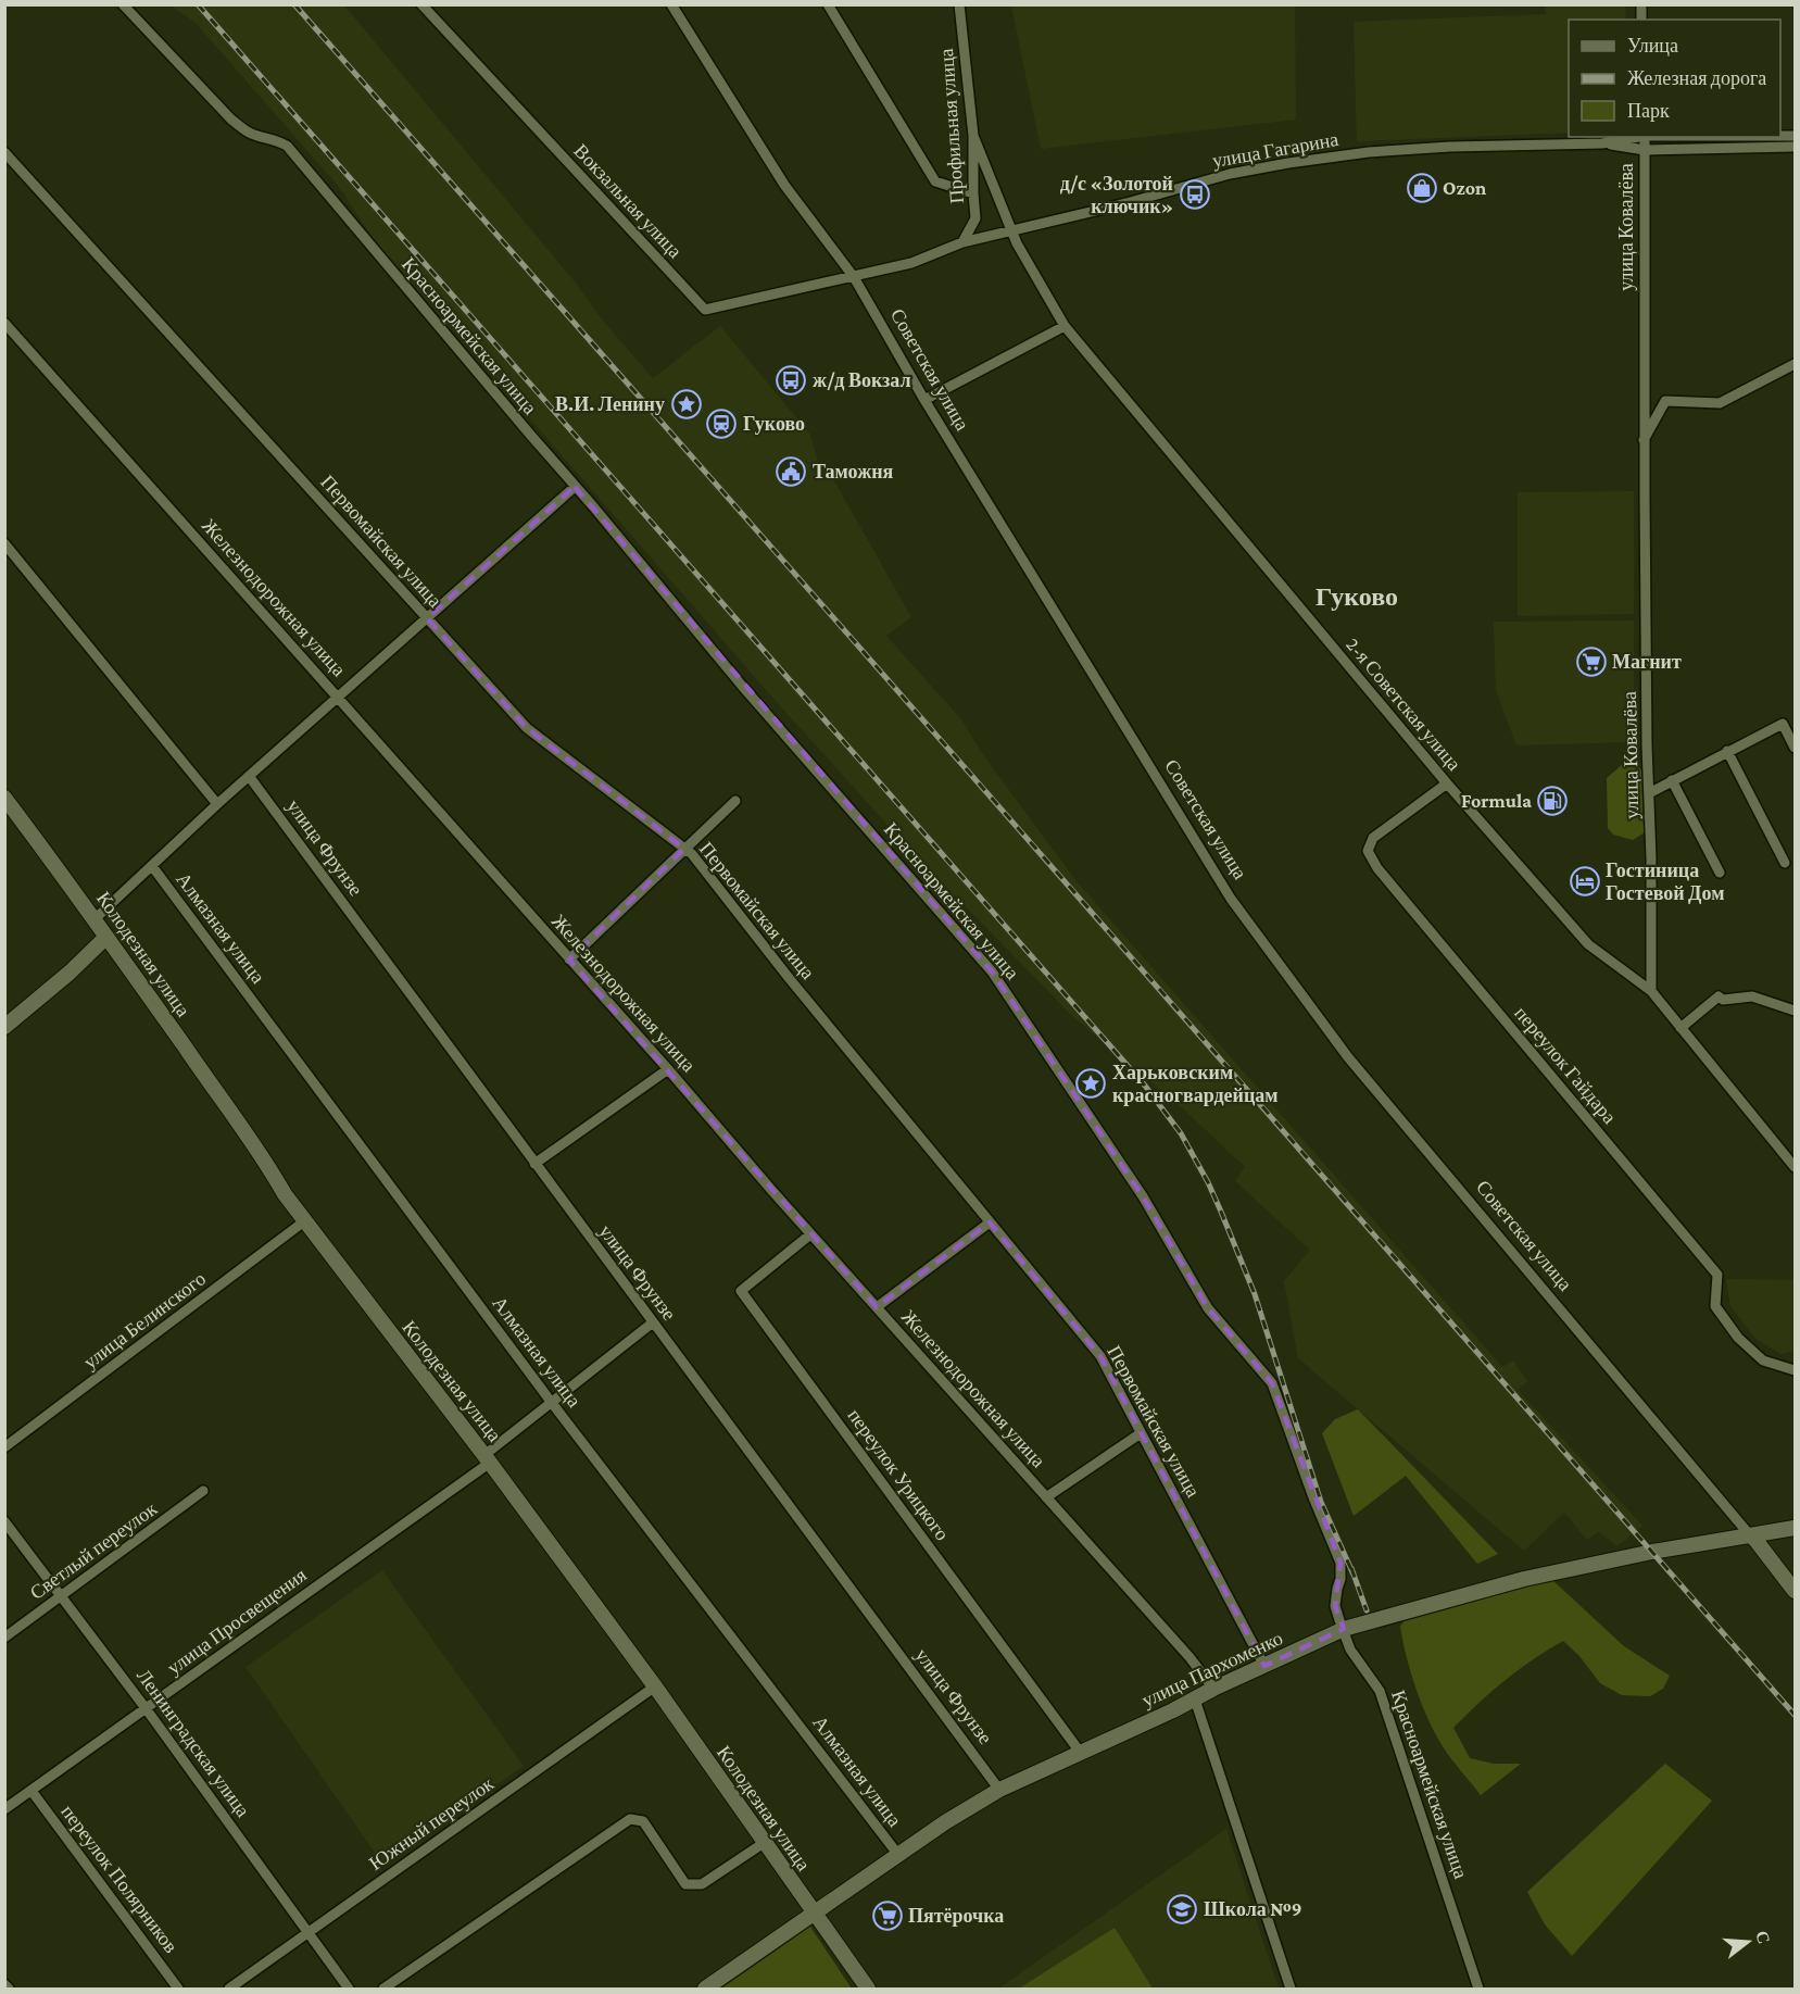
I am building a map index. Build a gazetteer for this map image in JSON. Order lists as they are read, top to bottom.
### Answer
{
  "streets": {
    "main road": ["Советская улица", "Колодезная улица", "улица Пархоменко"],
    "street": [
      "Профильная улица",
      "улица Гагарина",
      "Вокзальная улица",
      "улица Ковалёва",
      "Красноармейская улица",
      "Первомайская улица",
      "Железнодорожная улица",
      "2-я Советская улица",
      "улица Фрунзе",
      "Алмазная улица",
      "переулок Гайдара",
      "улица Белинского",
      "переулок Урицкого",
      "Светлый переулок",
      "улица Просвещения",
      "Ленинградская улица",
      "Южный переулок",
      "переулок Полярников"
    ]
  },
  "crossings": [
    ["Профильная улица", "улица Гагарина"],
    ["Профильная улица", "2-я Советская улица"],
    ["улица Гагарина", "Вокзальная улица"],
    ["улица Гагарина", "улица Ковалёва"],
    ["улица Гагарина", "Советская улица"],
    ["улица Гагарина", "2-я Советская улица"],
    ["Вокзальная улица", "Советская улица"],
    ["улица Ковалёва", "2-я Советская улица"],
    ["Красноармейская улица", "улица Пархоменко"],
    ["Советская улица", "улица Пархоменко"],
    ["Первомайская улица", "улица Пархоменко"],
    ["Железнодорожная улица", "переулок Урицкого"],
    ["Железнодорожная улица", "улица Пархоменко"],
    ["2-я Советская улица", "переулок Гайдара"],
    ["улица Фрунзе", "улица Просвещения"],
    ["улица Фрунзе", "улица Пархоменко"],
    ["Алмазная улица", "улица Просвещения"],
    ["Алмазная улица", "улица Пархоменко"],
    ["Колодезная улица", "улица Белинского"],
    ["Колодезная улица", "улица Просвещения"],
    ["Колодезная улица", "улица Пархоменко"],
    ["Колодезная улица", "Южный переулок"],
    ["переулок Урицкого", "улица Пархоменко"],
    ["Светлый переулок", "Ленинградская улица"],
    ["улица Просвещения", "Ленинградская улица"],
    ["улица Просвещения", "переулок Полярников"],
    ["Ленинградская улица", "Южный переулок"]
  ],
  "districts": ["Гуково"],
  "places": {
    "shop": ["Ozon"],
    "bus stop": ["д/с «Золотой ключик»", "ж/д Вокзал"],
    "place": ["В.И. Ленину", "Харьковским красногвардейцам"],
    "station": ["Гуково"],
    "public building": ["Таможня"],
    "supermarket": ["Магнит", "Пятёрочка"],
    "fuel station": ["Formula"],
    "hotel": ["Гостиница Гостевой Дом"],
    "school or university": ["Школа №9"]
  },
  "legend": ["Улица", "Железная дорога", "Парк"],
  "north": "right"
}
